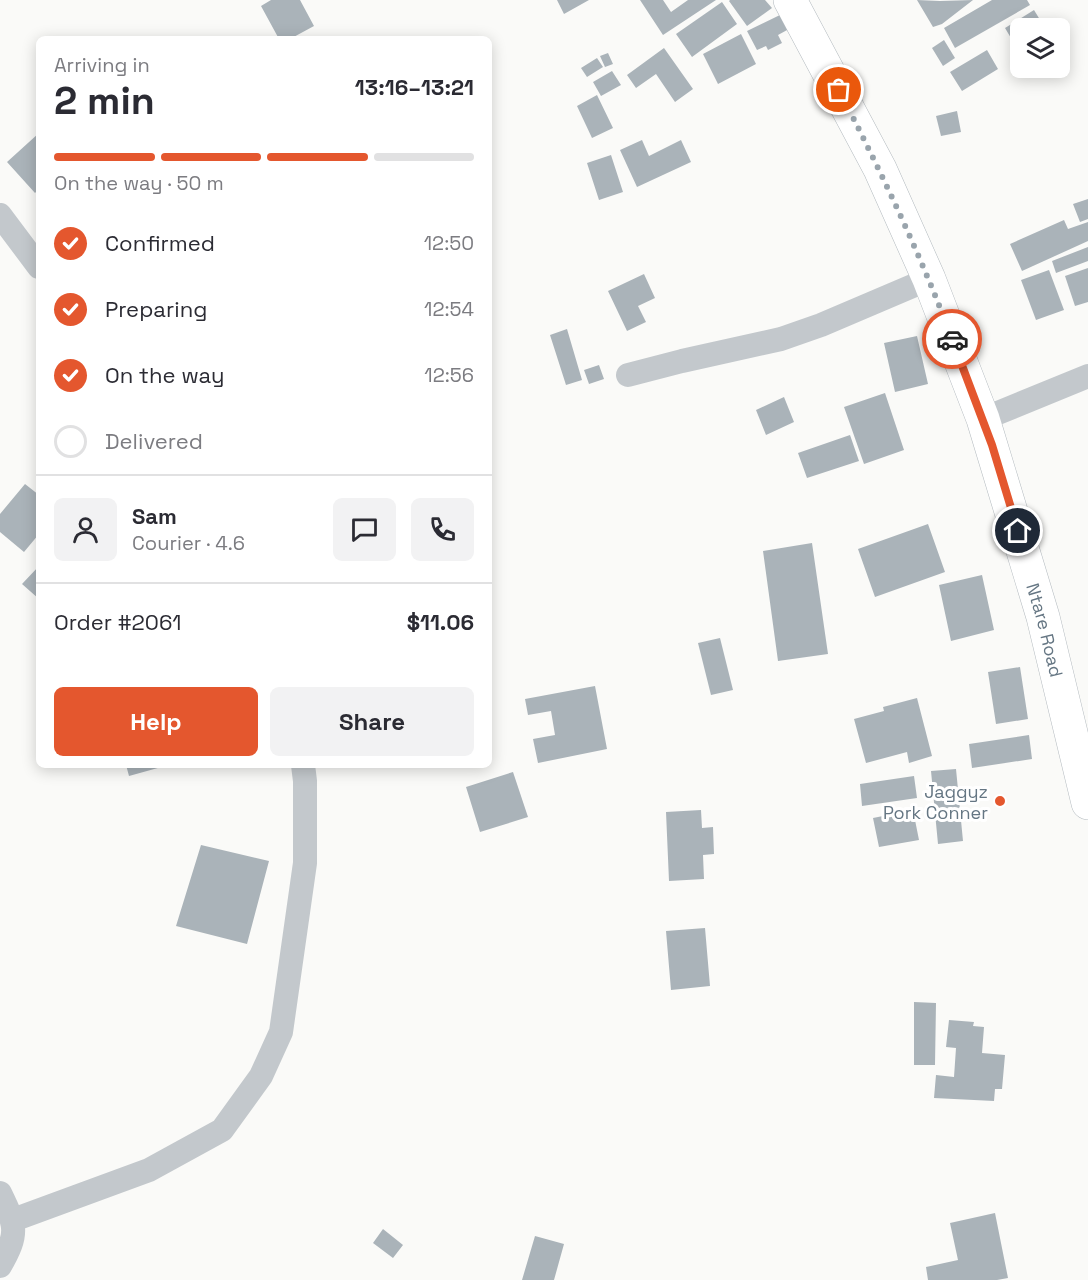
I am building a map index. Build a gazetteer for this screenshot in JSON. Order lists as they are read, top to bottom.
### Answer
{
  "streets": {
    "main road": ["Ntare Road"]
  },
  "places": ["Jaggyz Pork Conner"],
  "page": {
    "heading": ["2 min", "Arriving in", "13:16–13:21"],
    "panel": [
      "Sam",
      "Courier · 4.6",
      "Order #2061",
      "$11.06"
    ],
    "bar": "On the way · 50 m",
    "list": [
      ["Confirmed", "12:50"],
      ["Preparing", "12:54"],
      ["On the way", "12:56"],
      "Delivered"
    ],
    "buttons": ["Help", "Share"]
  }
}
